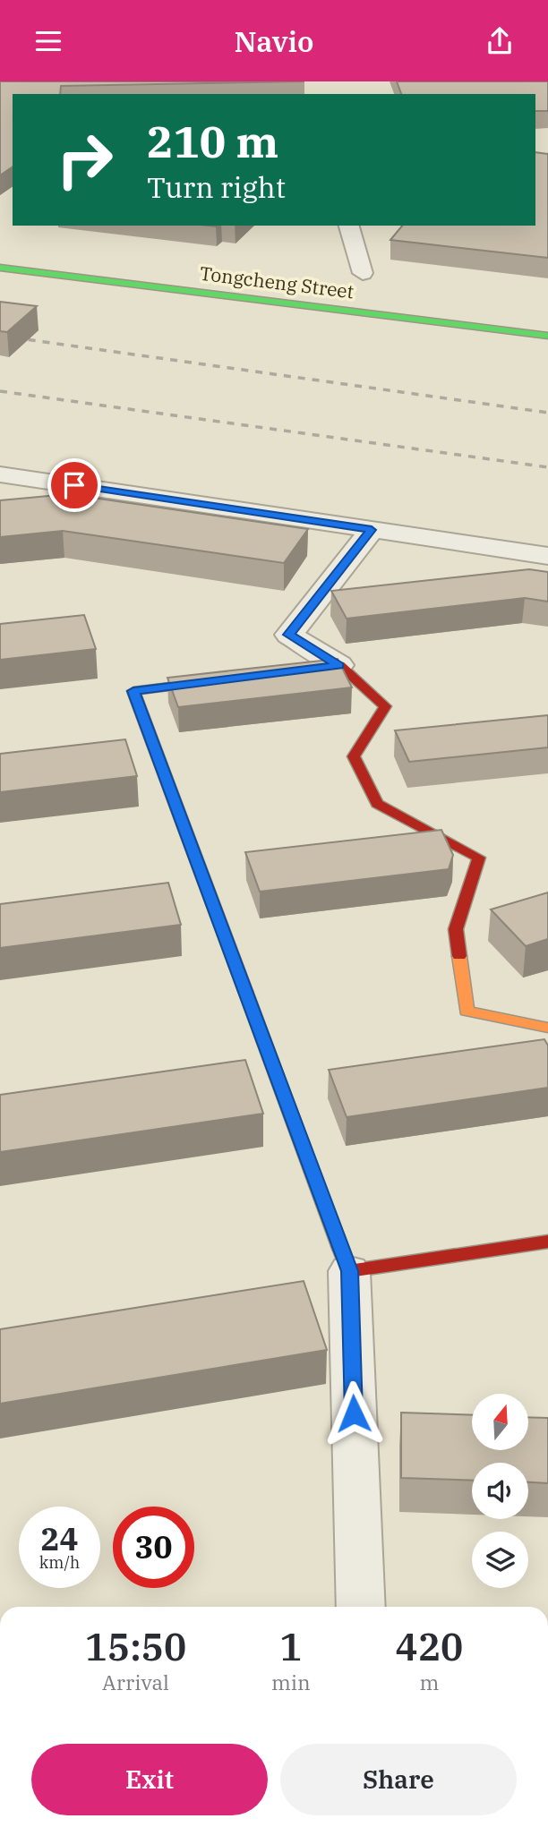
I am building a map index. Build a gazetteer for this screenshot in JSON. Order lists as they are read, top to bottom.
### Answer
{
  "streets": {
    "street": ["Tongcheng Street"]
  },
  "north": "top",
  "page": {
    "header": "Navio",
    "turn": ["210 m", "Turn right"],
    "speed": "24 km/h",
    "limit": "30",
    "eta": [
      "15:50",
      "Arrival",
      "1",
      "min",
      "420",
      "m"
    ],
    "buttons": ["Exit", "Share"]
  }
}
